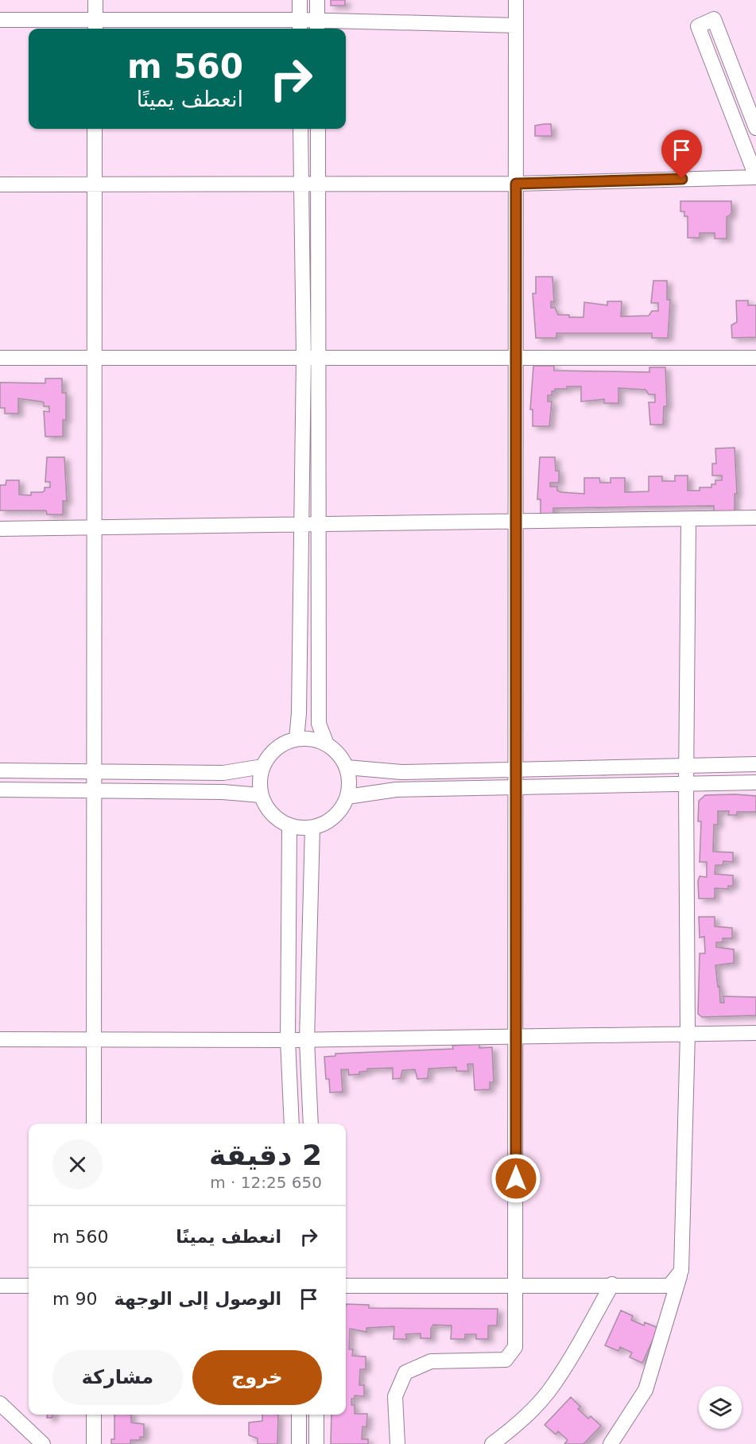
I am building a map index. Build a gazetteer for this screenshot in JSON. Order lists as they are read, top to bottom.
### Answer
{
  "page": {
    "turn": ["560 m", "انعطف يمينًا"],
    "heading": ["2 دقيقة", "650 m · 12:25"],
    "list": [
      {
        "name": "انعطف يمينًا",
        "value": "560 m"
      },
      {
        "name": "الوصول إلى الوجهة",
        "value": "90 m"
      }
    ],
    "buttons": ["خروج", "مشاركة"]
  }
}
